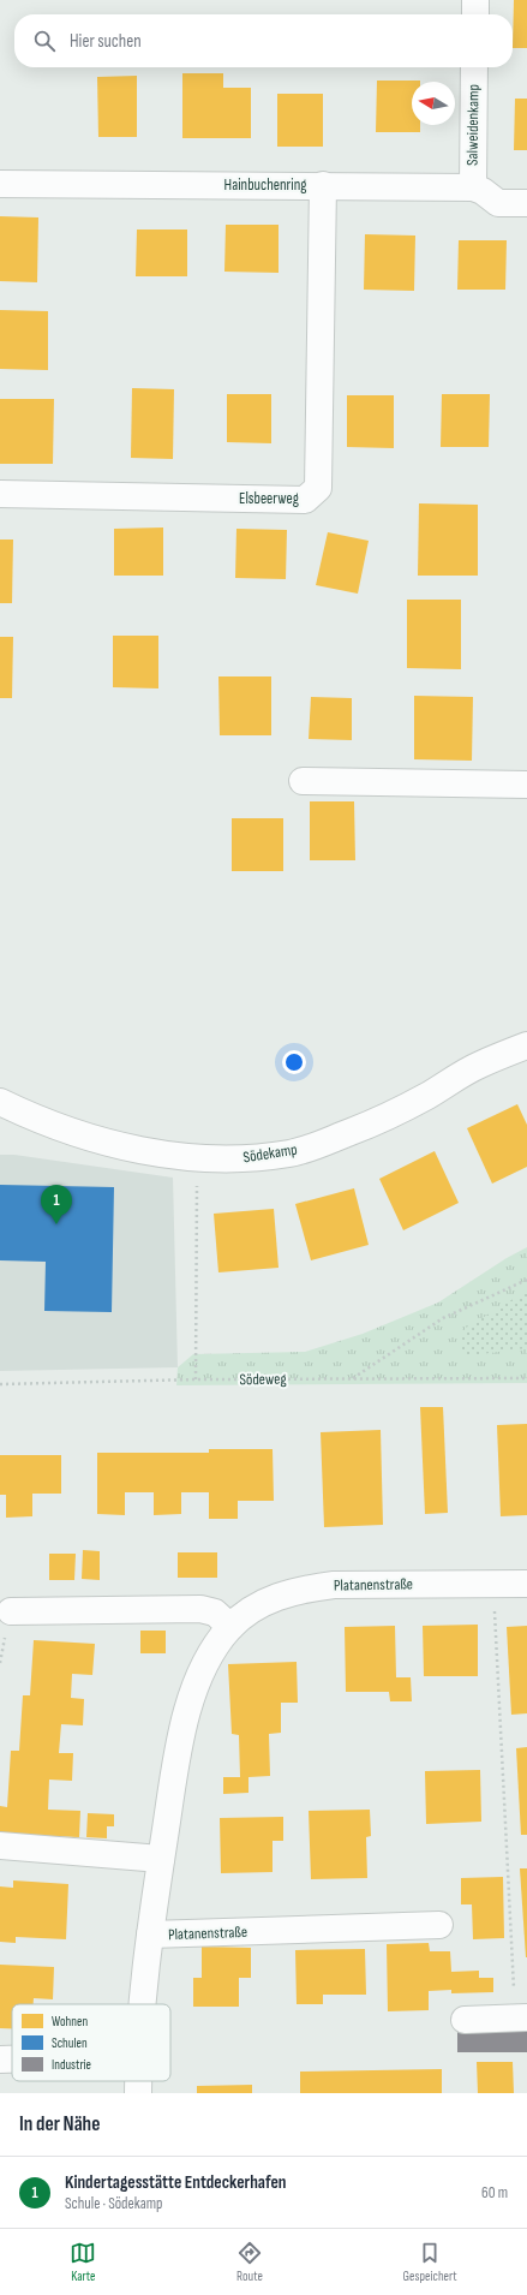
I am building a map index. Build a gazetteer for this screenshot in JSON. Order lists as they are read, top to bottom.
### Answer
{
  "streets": {
    "street": [
      "Salweidenkamp",
      "Hainbuchenring",
      "Elsbeerweg",
      "Södekamp",
      "Platanenstraße"
    ],
    "path": ["Södeweg"]
  },
  "crossings": [
    ["Salweidenkamp", "Hainbuchenring"],
    ["Hainbuchenring", "Elsbeerweg"]
  ],
  "legend": ["Wohnen", "Schulen", "Industrie"],
  "north": "left",
  "page": {
    "search": "Hier suchen",
    "pins": "1",
    "heading": "In der Nähe",
    "list": [
      {
        "mark": "1",
        "name": "Kindertagesstätte Entdeckerhafen",
        "note": "Schule · Södekamp",
        "value": "60 m"
      }
    ],
    "nav": ["Karte", "Route", "Gespeichert"]
  }
}
